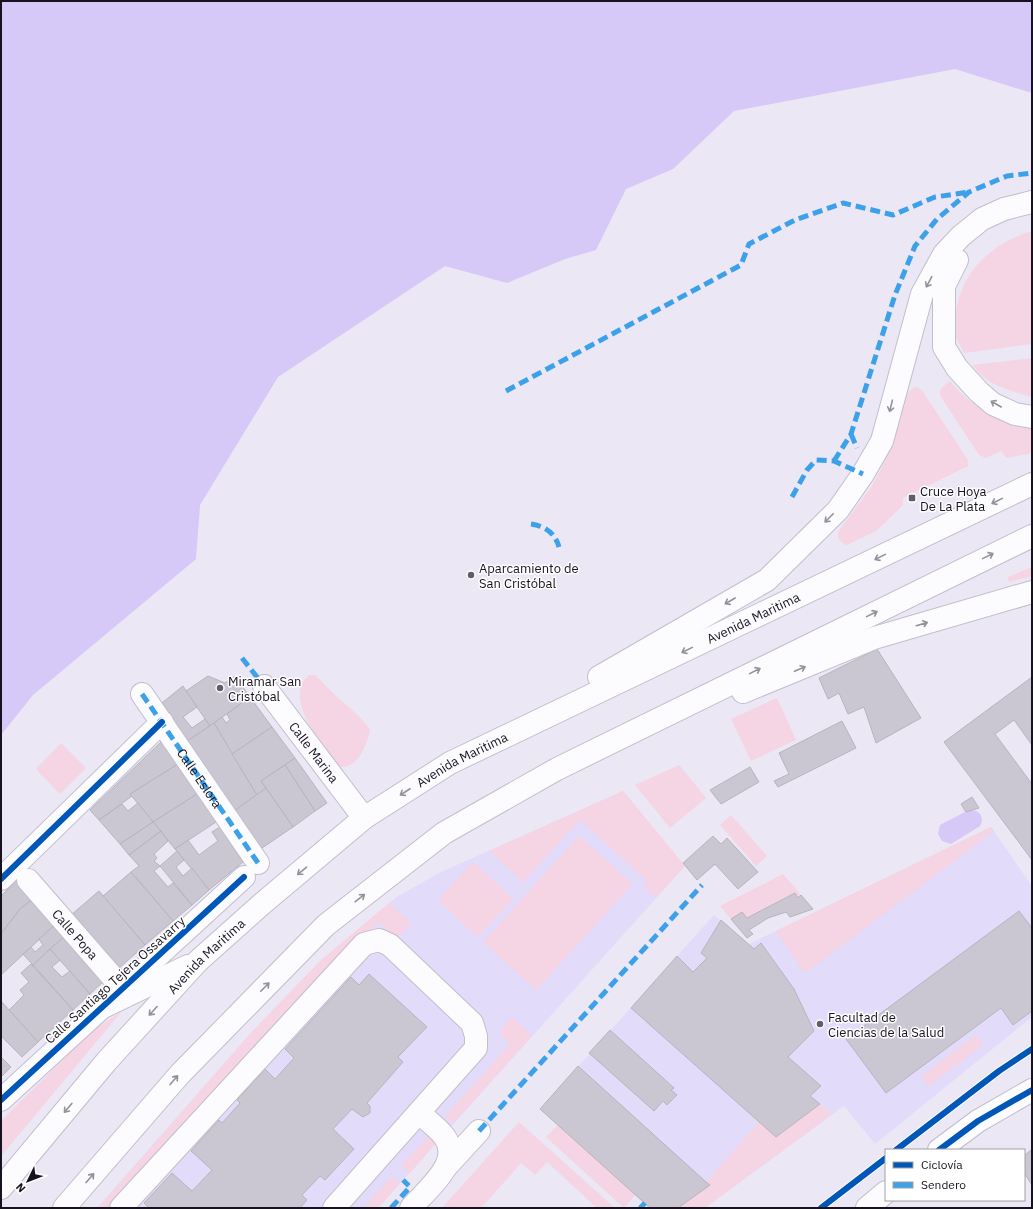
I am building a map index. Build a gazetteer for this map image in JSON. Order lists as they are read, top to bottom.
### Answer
{
  "streets": {
    "main road": [
      "Avenida Maritima",
      "Calle Marina",
      "Calle Eslora",
      "Calle Popa",
      "Calle Santiago Tejera Ossavarry"
    ]
  },
  "crossings": [
    ["Avenida Maritima", "Calle Marina"],
    ["Calle Eslora", "Calle Santiago Tejera Ossavarry"],
    ["Calle Popa", "Calle Santiago Tejera Ossavarry"]
  ],
  "places": {
    "transit": ["Cruce Hoya De La Plata"],
    "other": ["Aparcamiento de San Cristóbal", "Miramar San Cristóbal", "Facultad de Ciencias de la Salud"]
  },
  "legend": ["Ciclovía", "Sendero"],
  "north": "bottom left"
}
